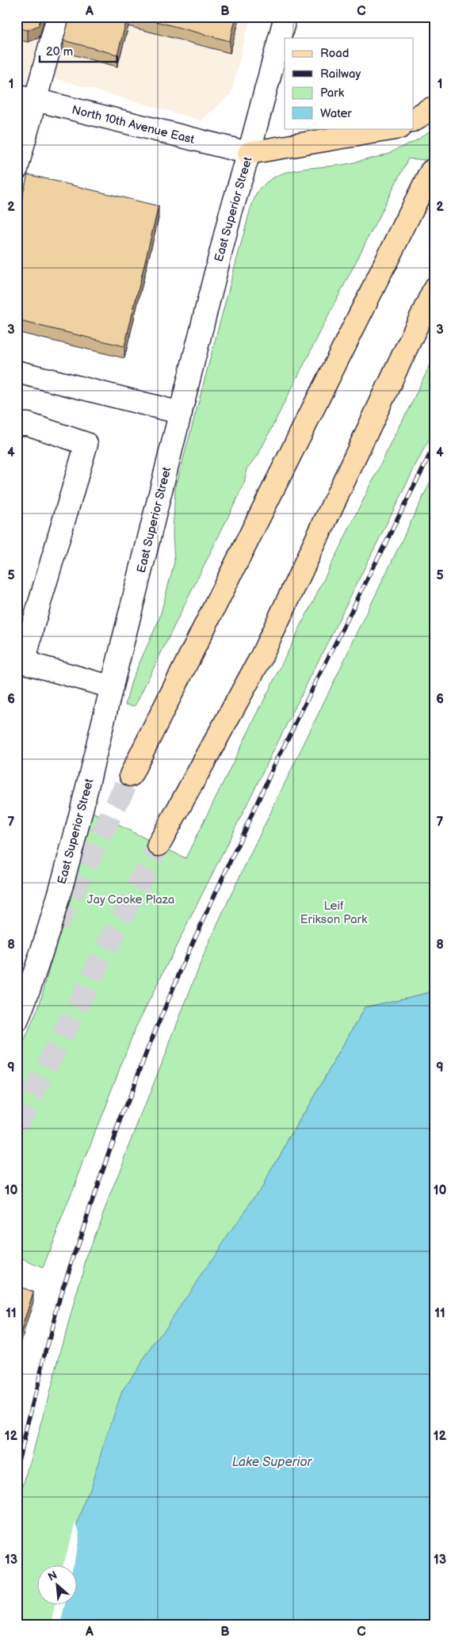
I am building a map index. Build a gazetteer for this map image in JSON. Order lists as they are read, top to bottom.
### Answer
{
  "streets": {
    "street": ["North 10th Avenue East", "East Superior Street"]
  },
  "crossings": [
    ["North 10th Avenue East", "East Superior Street"]
  ],
  "water": ["Lake Superior"],
  "parks": ["Jay Cooke Plaza", "Leif Erikson Park"],
  "legend": [
    "Road",
    "Railway",
    "Park",
    "Water"
  ],
  "scale_bar": "20 m",
  "north": "top left",
  "grid": {
    "columns": ["A", "B", "C"],
    "rows": [
      "1",
      "2",
      "3",
      "4",
      "5",
      "6",
      "7",
      "8",
      "9",
      "10",
      "11",
      "12",
      "13"
    ]
  }
}
